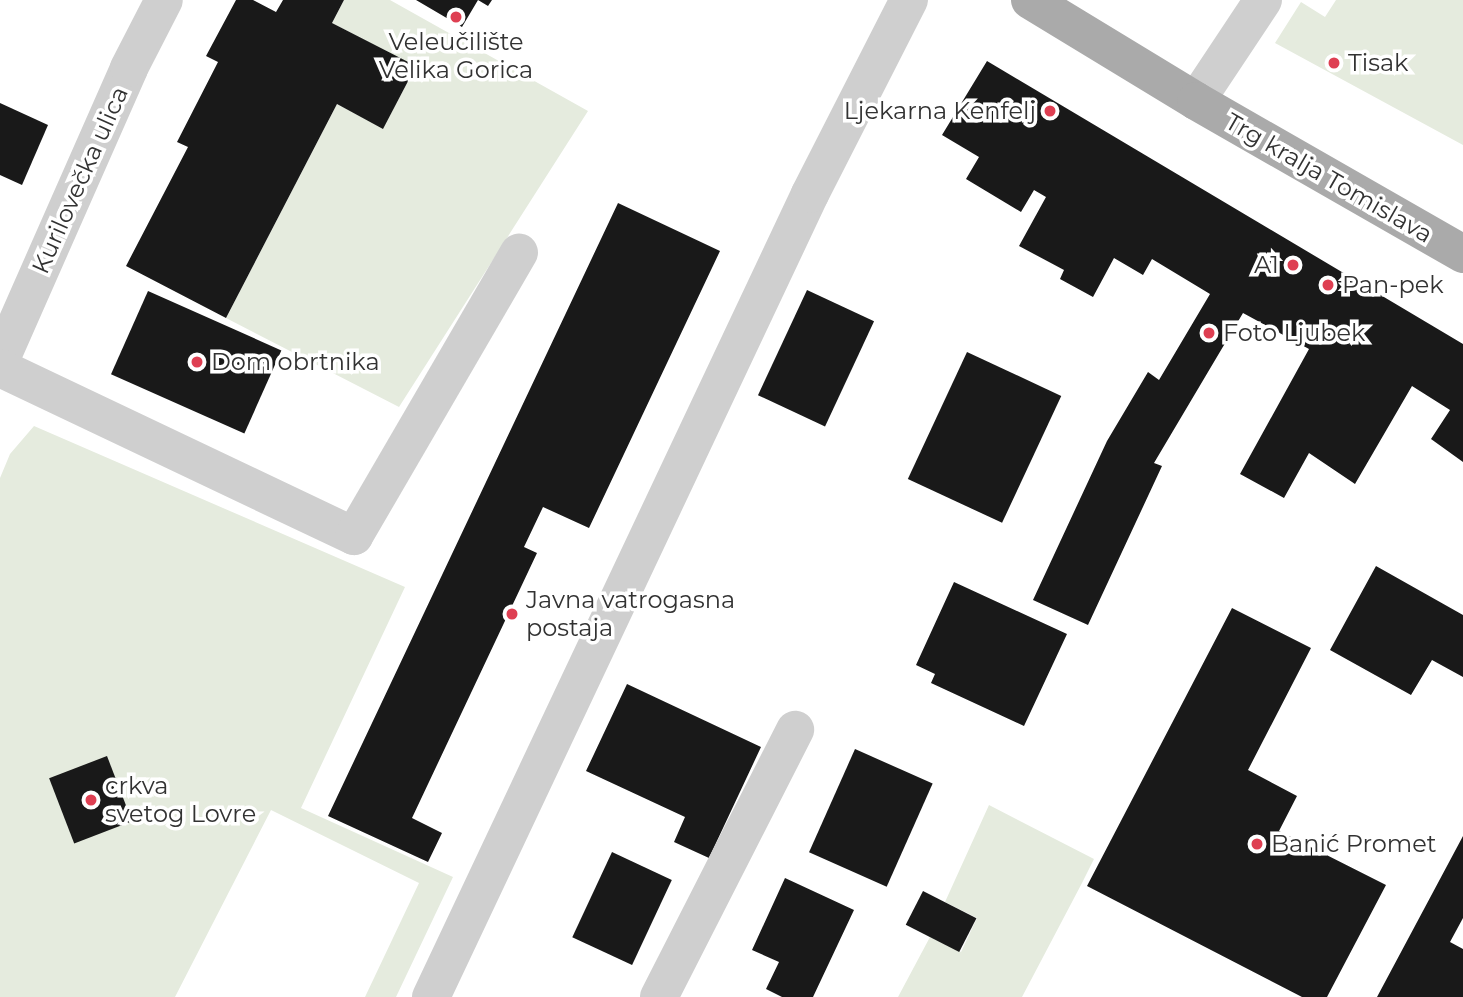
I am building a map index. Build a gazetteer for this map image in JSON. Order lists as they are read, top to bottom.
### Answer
{
  "streets": {
    "main road": ["Trg kralja Tomislava"],
    "street": ["Kurilovečka ulica"]
  },
  "places": [
    "Veleučilište Velika Gorica",
    "Tisak",
    "Ljekarna Kenfelj",
    "A1",
    "Pan-pek",
    "Foto Ljubek",
    "Dom obrtnika",
    "Javna vatrogasna postaja",
    "crkva svetog Lovre",
    "Banić Promet"
  ]
}
